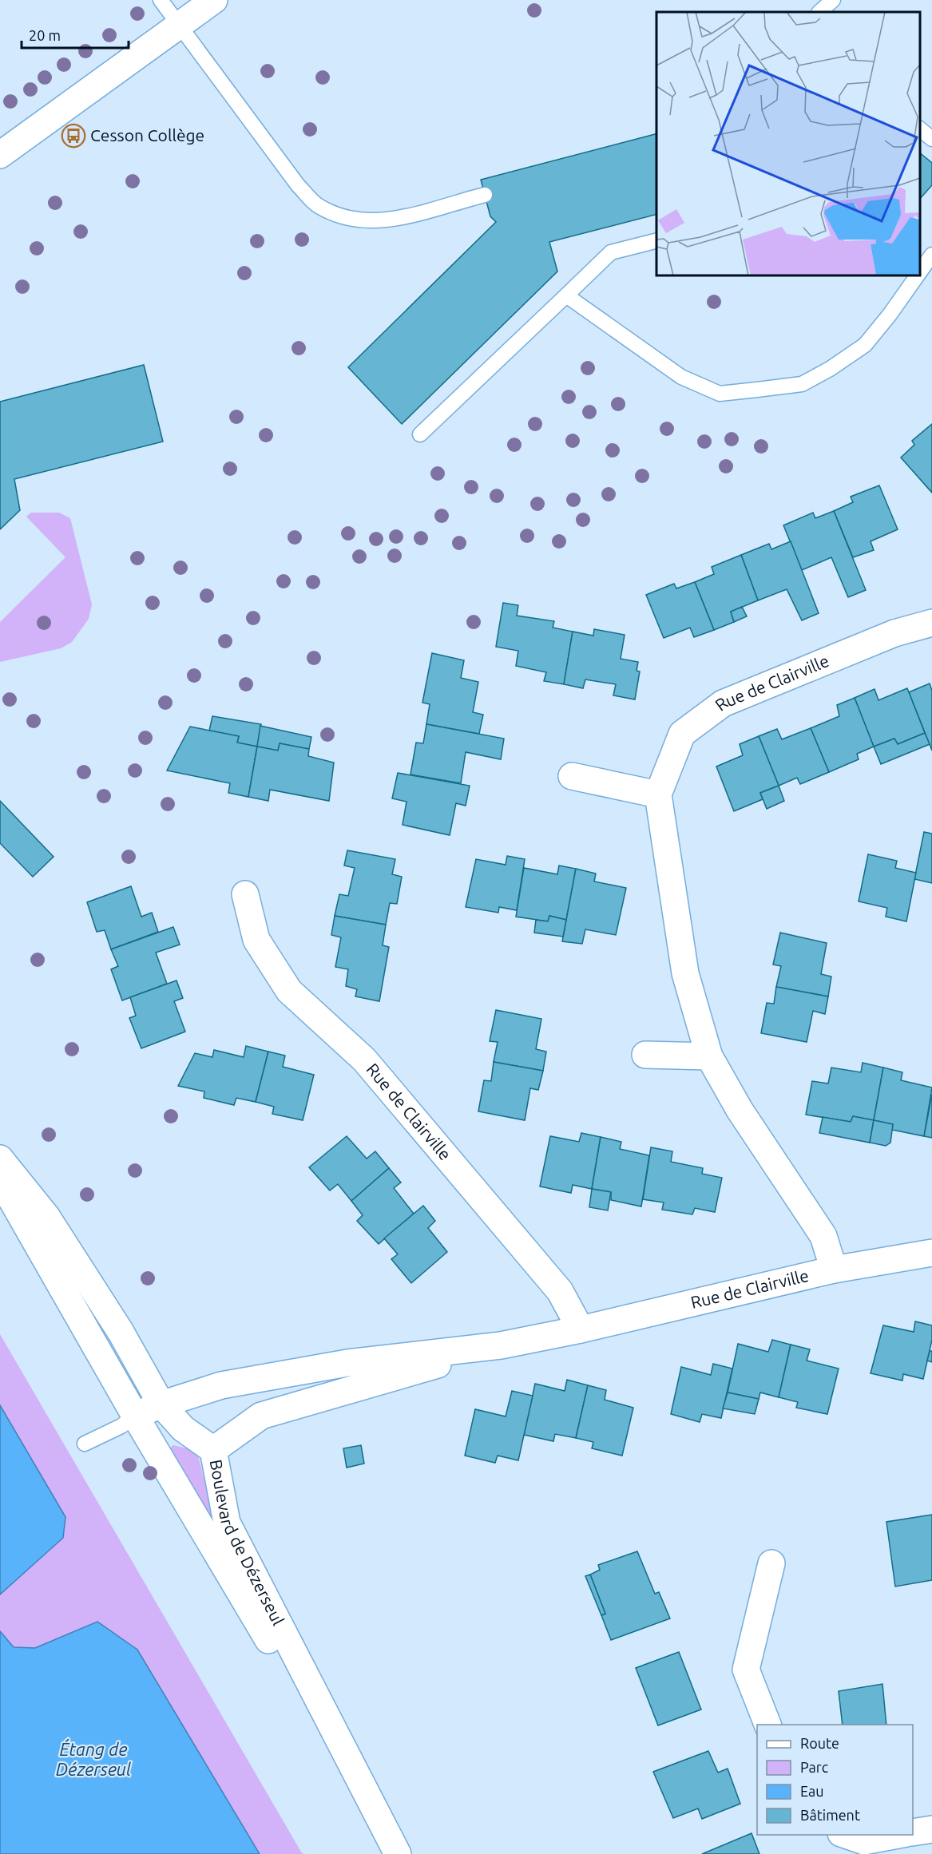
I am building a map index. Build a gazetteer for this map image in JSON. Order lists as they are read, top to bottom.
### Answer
{
  "streets": {
    "street": ["Rue de Clairville", "Boulevard de Dézerseul"]
  },
  "crossings": [
    ["Rue de Clairville", "Boulevard de Dézerseul"]
  ],
  "water": ["Étang de Dézerseul"],
  "places": {
    "bus stop": ["Cesson Collège"]
  },
  "legend": [
    "Route",
    "Parc",
    "Eau",
    "Bâtiment"
  ],
  "scale_bar": "20 m"
}
